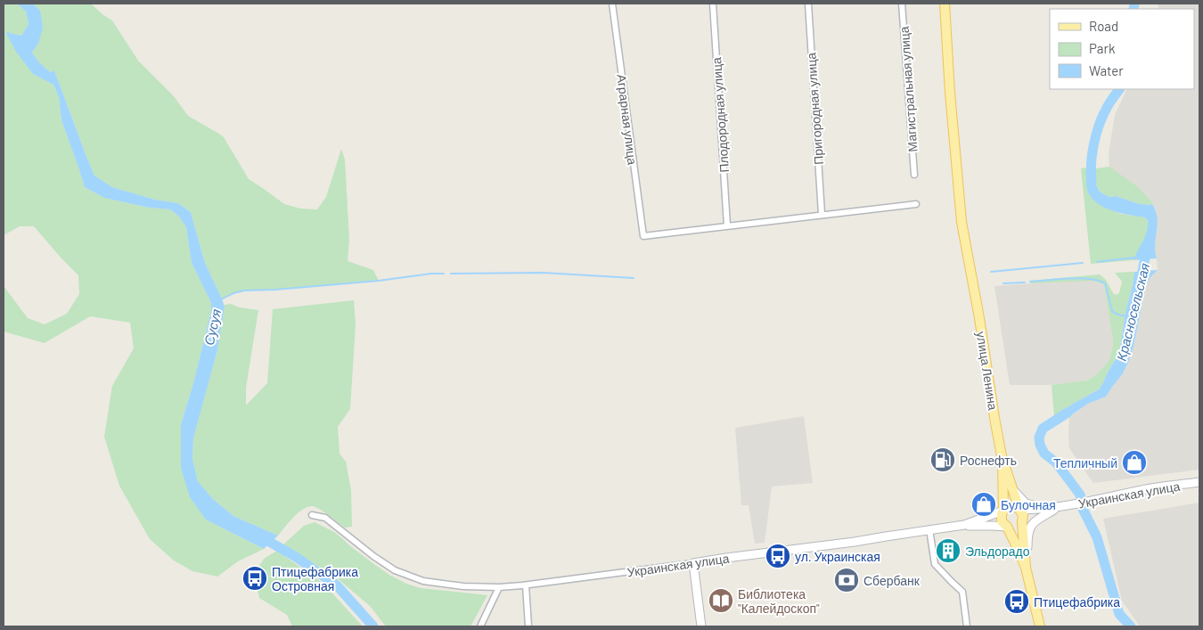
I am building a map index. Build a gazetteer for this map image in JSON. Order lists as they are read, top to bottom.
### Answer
{
  "streets": {
    "main road": ["улица Ленина", "Украинская улица"],
    "street": [
      "Магистральная улица",
      "Пригородная улица",
      "Плодородная улица",
      "Аграрная улица"
    ]
  },
  "crossings": [
    ["Плодородная улица", "Аграрная улица"],
    ["улица Ленина", "Украинская улица"]
  ],
  "water": ["Красносельская", "Сусуя"],
  "places": {
    "fuel station": ["Роснефть"],
    "shop": ["Тепличный", "Булочная"],
    "building": ["Эльдорадо"],
    "bus stop": ["ул. Украинская", "Птицефабрика Островная", "Птицефабрика"],
    "bank": ["Сбербанк"],
    "library": ["Библиотека \"Калейдоскоп\""]
  },
  "legend": ["Road", "Park", "Water"]
}
